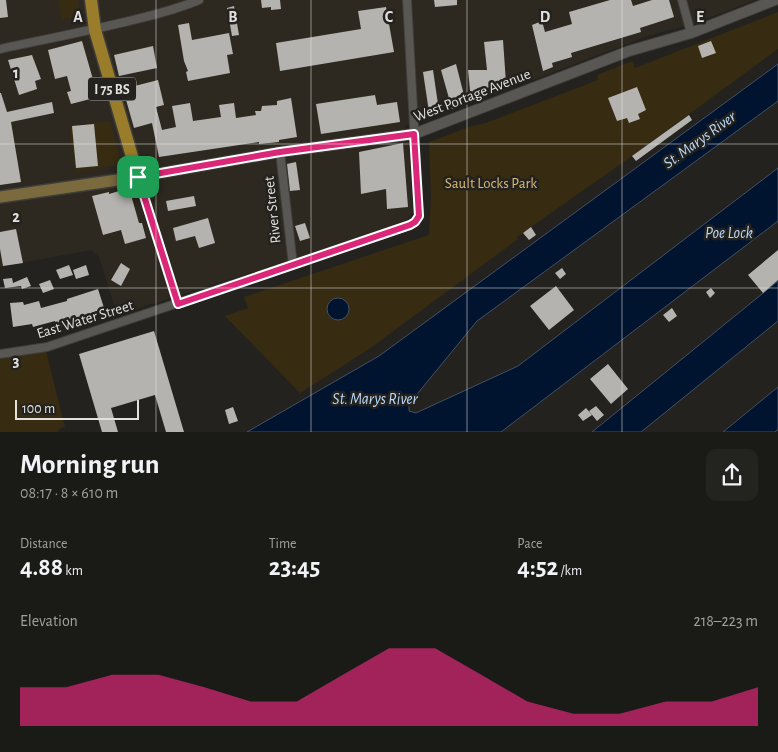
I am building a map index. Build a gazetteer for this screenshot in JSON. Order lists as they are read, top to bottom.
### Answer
{
  "streets": {
    "main road": ["I 75 BS"],
    "street": ["West Portage Avenue", "River Street", "East Water Street"]
  },
  "crossings": [
    ["I 75 BS", "West Portage Avenue"],
    ["West Portage Avenue", "River Street"],
    ["West Portage Avenue", "East Water Street"],
    ["River Street", "East Water Street"]
  ],
  "water": ["St. Marys River", "Poe Lock"],
  "parks": ["Sault Locks Park"],
  "scale_bar": "100 m",
  "page": {
    "scale": "100 m",
    "heading": ["Morning run", "08:17 · 8 × 610 m"],
    "stats": [
      ["Distance", "4.88 km"],
      ["Time", "23:45"],
      ["Pace", "4:52 /km"]
    ],
    "chart": ["Elevation", "218–223 m"]
  },
  "grid": {
    "columns": [
      "A",
      "B",
      "C",
      "D",
      "E"
    ],
    "rows": ["1", "2", "3"]
  }
}
